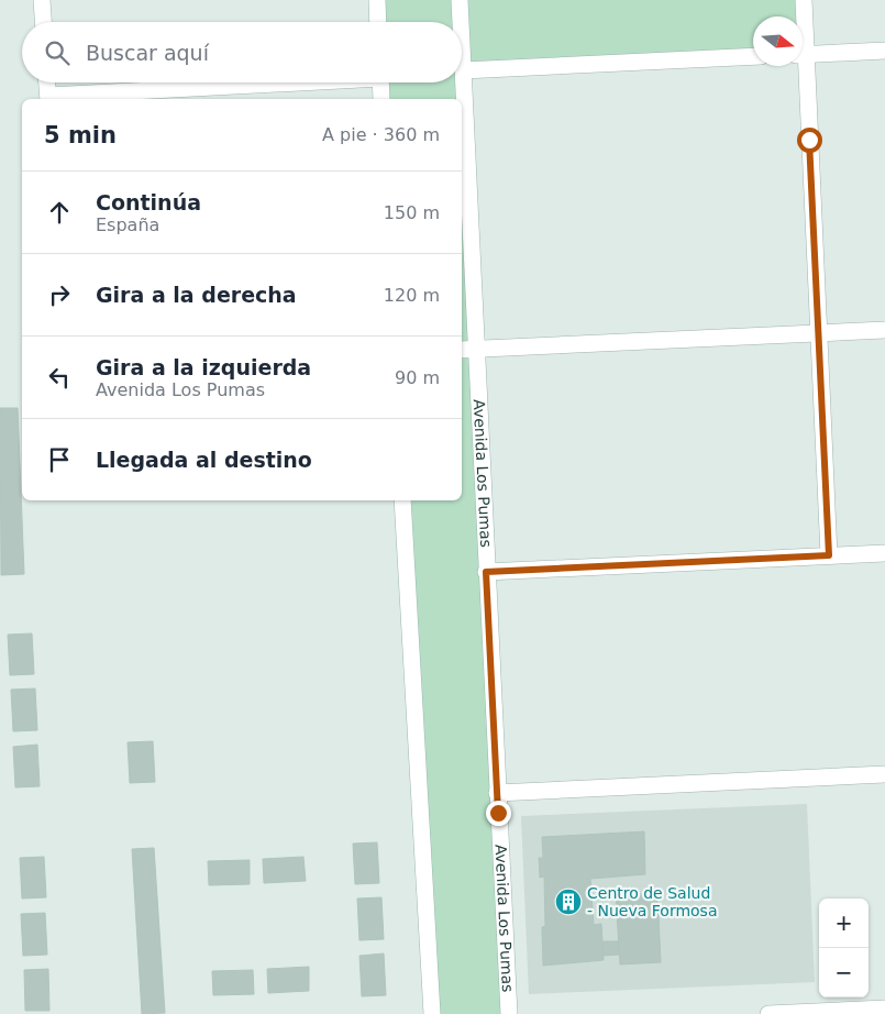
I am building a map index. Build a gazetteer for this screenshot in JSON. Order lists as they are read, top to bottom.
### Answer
{
  "streets": {
    "street": ["Avenida Los Pumas"]
  },
  "places": {
    "building": ["Centro de Salud - Nueva Formosa"]
  },
  "north": "right",
  "page": {
    "search": "Buscar aquí",
    "heading": ["5 min", "A pie · 360 m"],
    "list": [
      ["Continúa", "España", "150 m"],
      ["Gira a la derecha", "120 m"],
      ["Gira a la izquierda", "Avenida Los Pumas", "90 m"],
      "Llegada al destino"
    ],
    "map_buttons": ["+", "−"]
  }
}
